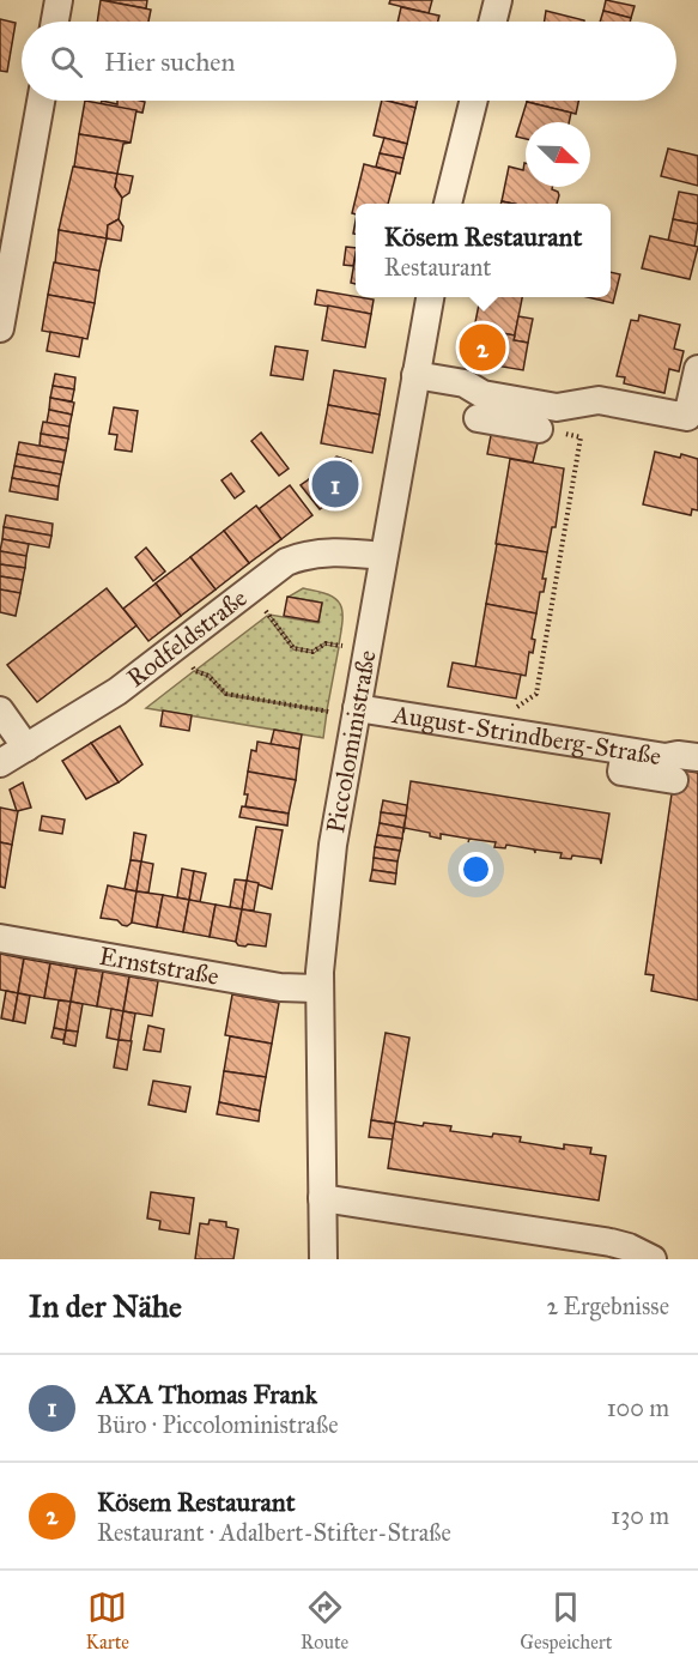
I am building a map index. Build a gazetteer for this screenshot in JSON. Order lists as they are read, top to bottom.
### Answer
{
  "streets": {
    "street": [
      "Rodfeldstraße",
      "August-Strindberg-Straße",
      "Piccoloministraße",
      "Ernststraße"
    ]
  },
  "crossings": [
    ["Rodfeldstraße", "Piccoloministraße"],
    ["August-Strindberg-Straße", "Piccoloministraße"],
    ["Piccoloministraße", "Ernststraße"]
  ],
  "north": "bottom right",
  "page": {
    "search": "Hier suchen",
    "popup": ["Kösem Restaurant", "Restaurant"],
    "pins": ["2", "1"],
    "heading": ["In der Nähe", "2 Ergebnisse"],
    "list": [
      {
        "mark": "1",
        "name": "AXA Thomas Frank",
        "note": "Büro · Piccoloministraße",
        "value": "100 m"
      },
      {
        "mark": "2",
        "name": "Kösem Restaurant",
        "note": "Restaurant · Adalbert-Stifter-Straße",
        "value": "130 m"
      }
    ],
    "nav": ["Karte", "Route", "Gespeichert"]
  }
}
